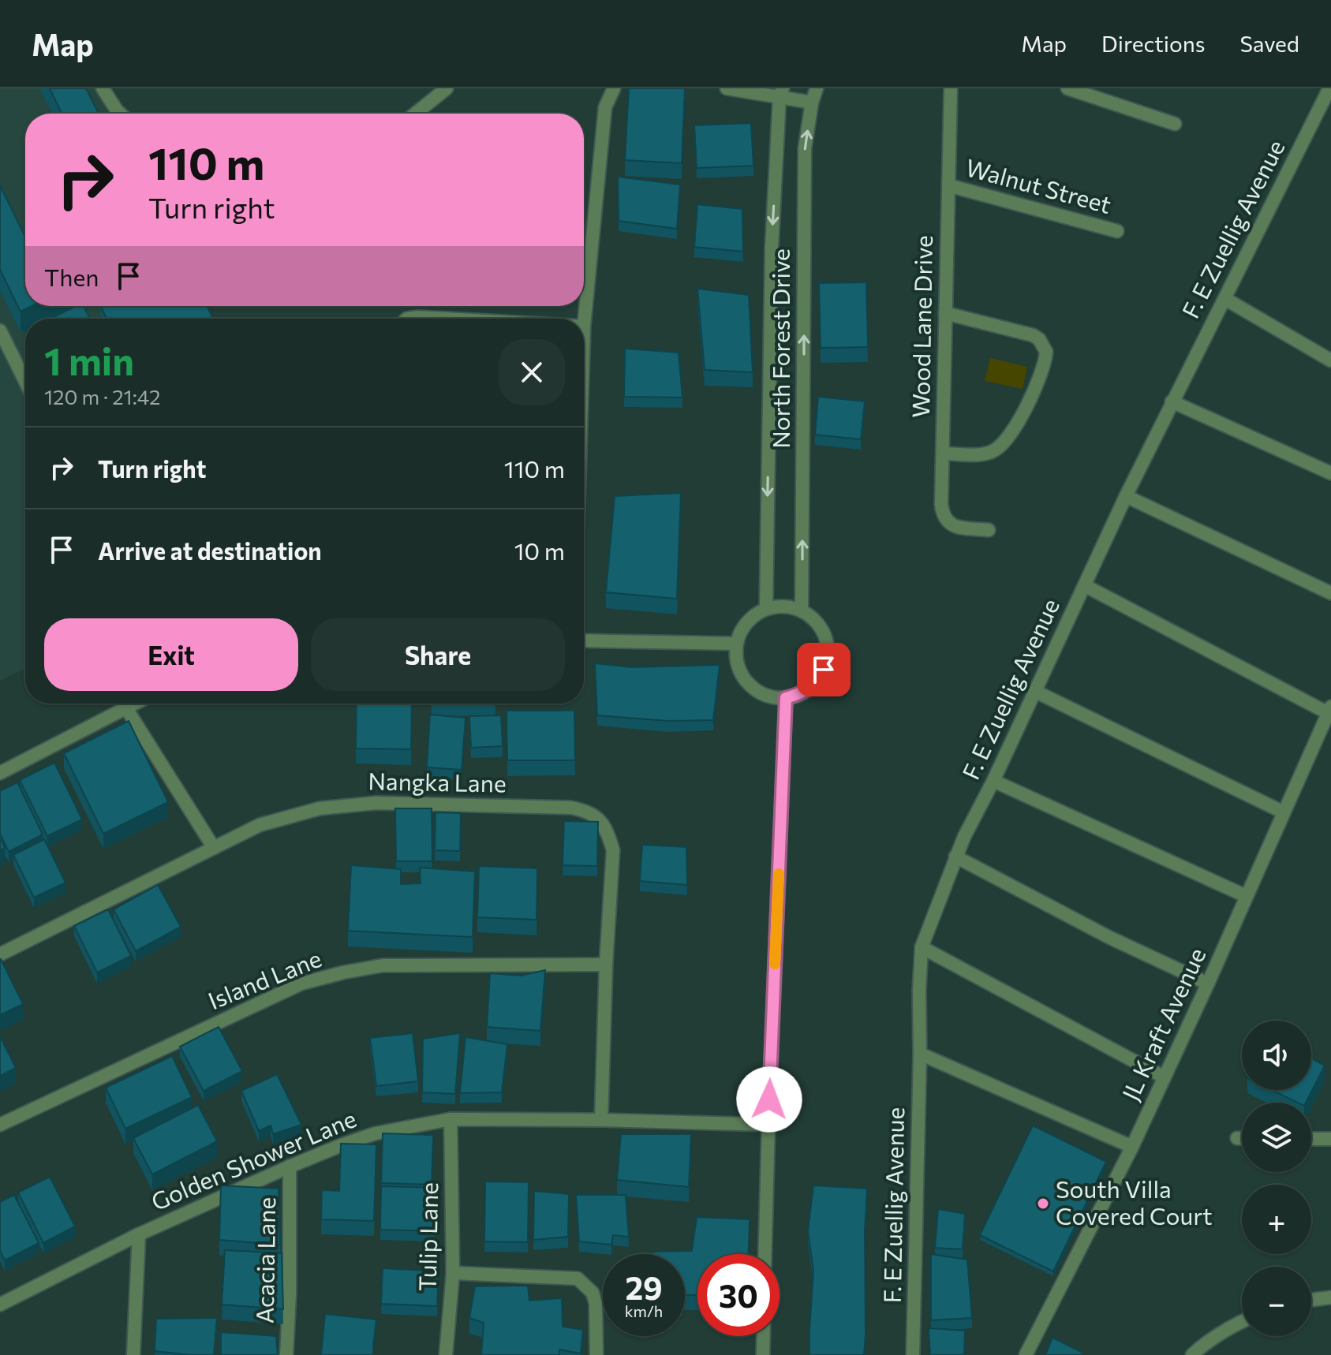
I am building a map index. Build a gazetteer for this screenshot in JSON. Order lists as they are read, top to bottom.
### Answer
{
  "streets": {
    "street": [
      "Walnut Street",
      "F. E Zuellig Avenue",
      "Wood Lane Drive",
      "North Forest Drive",
      "Nangka Lane",
      "Island Lane",
      "JL Kraft Avenue",
      "Golden Shower Lane",
      "Tulip Lane",
      "Acacia Lane"
    ]
  },
  "crossings": [
    ["Walnut Street", "Wood Lane Drive"],
    ["Nangka Lane", "Island Lane"],
    ["Nangka Lane", "Golden Shower Lane"],
    ["Golden Shower Lane", "Tulip Lane"],
    ["Golden Shower Lane", "Acacia Lane"]
  ],
  "places": ["South Villa Covered Court"],
  "page": {
    "header": "Map",
    "nav": ["Map", "Directions", "Saved"],
    "turn": ["110 m", "Turn right"],
    "then": "Then",
    "heading": ["1 min", "120 m · 21:42"],
    "list": [
      {
        "name": "Turn right",
        "value": "110 m"
      },
      {
        "name": "Arrive at destination",
        "value": "10 m"
      }
    ],
    "buttons": ["Exit", "Share"],
    "map_buttons": ["+", "−"],
    "speed": "29 km/h",
    "limit": "30"
  }
}
